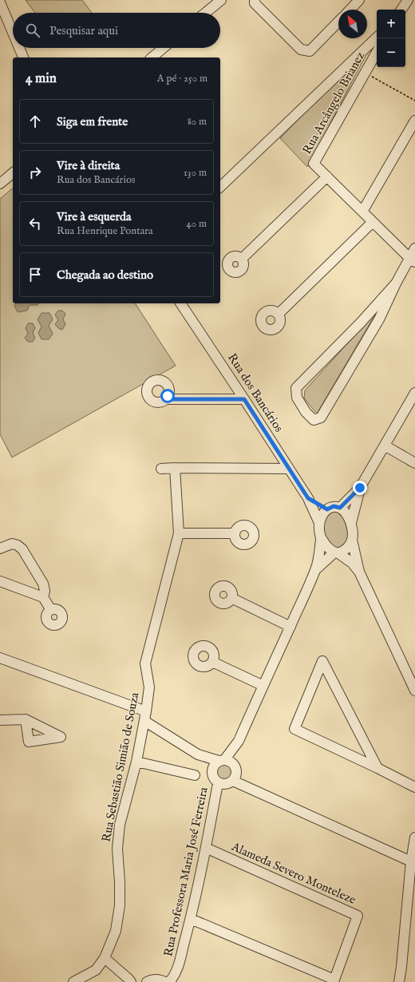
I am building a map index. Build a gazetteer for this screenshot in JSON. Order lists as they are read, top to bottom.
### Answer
{
  "streets": {
    "street": [
      "Rua Arcângelo Brianez",
      "Rua dos Bancários",
      "Rua Sebastião Simião de Souza",
      "Rua Professora Maria José Ferreira",
      "Alameda Severo Monteleze"
    ]
  },
  "crossings": [
    ["Rua Professora Maria José Ferreira", "Alameda Severo Monteleze"]
  ],
  "north": "top left",
  "page": {
    "map_buttons": ["+", "−"],
    "search": "Pesquisar aqui",
    "heading": ["4 min", "A pé · 250 m"],
    "list": [
      ["Siga em frente", "80 m"],
      ["Vire à direita", "Rua dos Bancários", "130 m"],
      ["Vire à esquerda", "Rua Henrique Pontara", "40 m"],
      "Chegada ao destino"
    ]
  }
}
